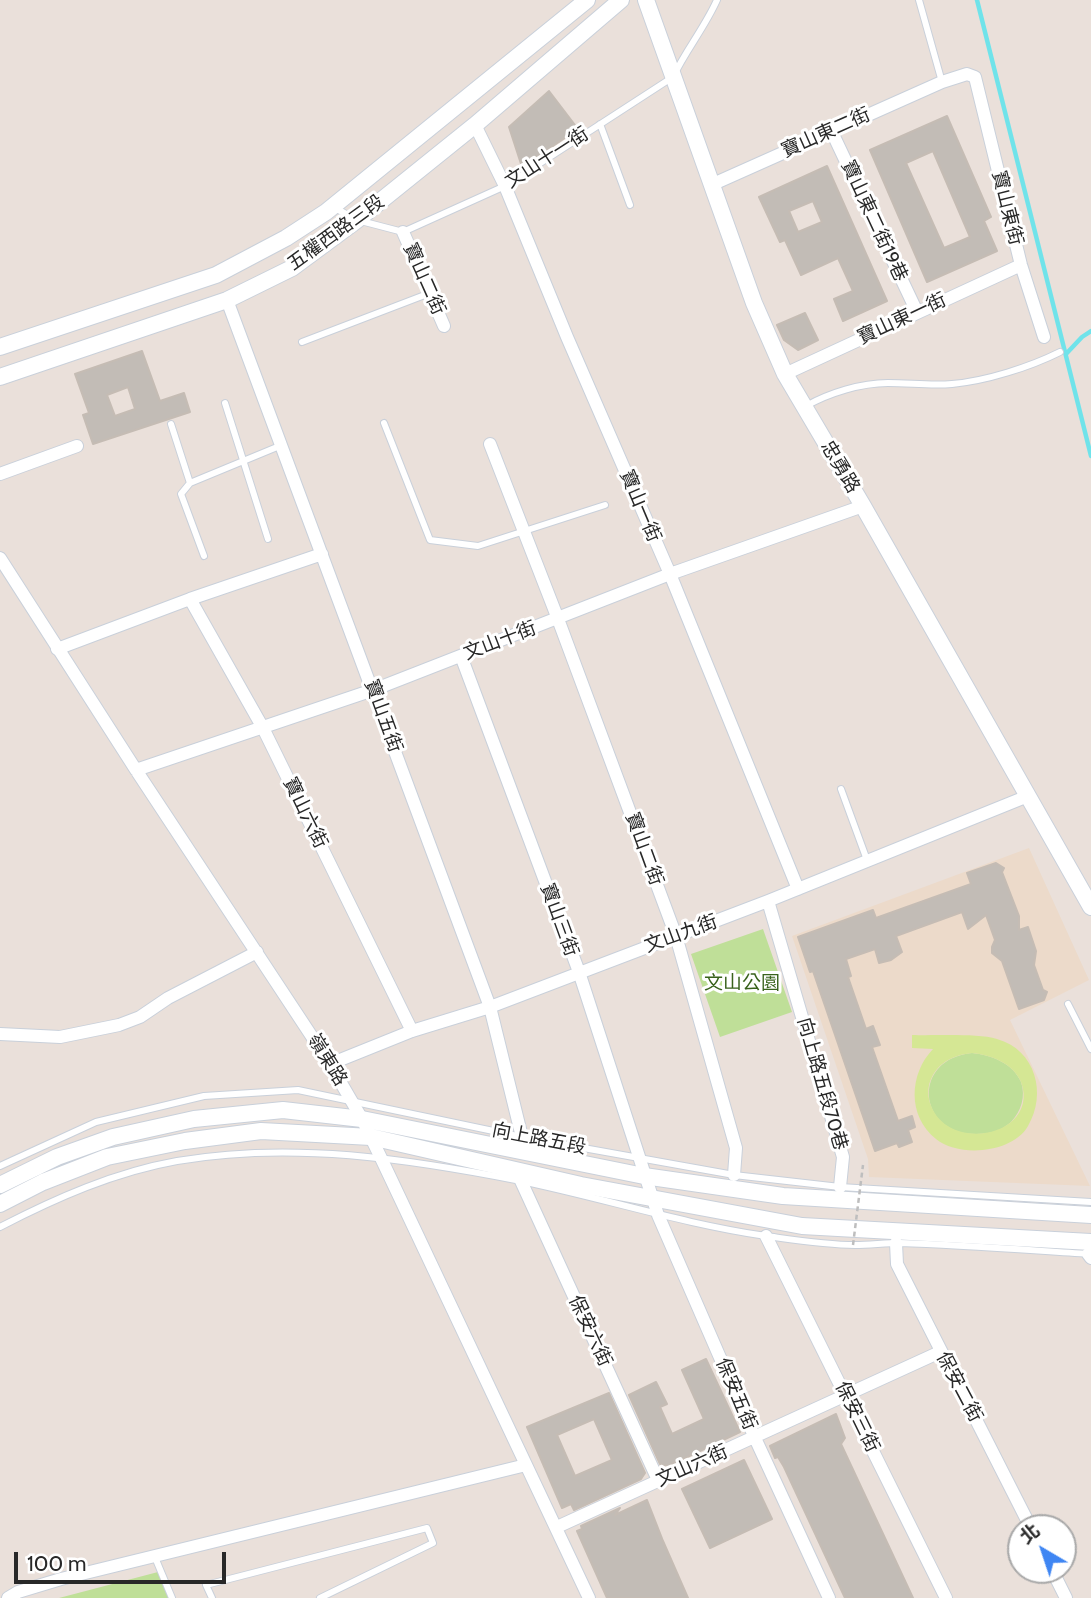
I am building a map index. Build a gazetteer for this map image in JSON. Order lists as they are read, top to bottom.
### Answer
{
  "streets": {
    "main road": ["五權西路三段", "忠勇路", "向上路五段"],
    "street": [
      "寶山東二街",
      "寶山東街",
      "寶山東二街19巷",
      "寶山二街",
      "寶山東一街",
      "寶山一街",
      "文山十街",
      "寶山五街",
      "寶山六街",
      "寶山三街",
      "文山九街",
      "嶺東路",
      "向上路五段70巷",
      "保安六街",
      "保安二街",
      "保安五街",
      "保安三街",
      "文山六街"
    ],
    "lane": ["文山十一街"]
  },
  "crossings": [
    ["寶山東二街", "寶山東街"],
    ["寶山東二街", "寶山東二街19巷"],
    ["寶山東二街", "忠勇路"],
    ["文山十一街", "寶山二街"],
    ["文山十一街", "忠勇路"],
    ["文山十一街", "寶山一街"],
    ["寶山東街", "寶山東一街"],
    ["寶山東二街19巷", "寶山東一街"],
    ["五權西路三段", "寶山一街"],
    ["五權西路三段", "寶山五街"],
    ["寶山二街", "文山十街"],
    ["寶山二街", "文山九街"],
    ["寶山二街", "向上路五段"],
    ["寶山東一街", "忠勇路"],
    ["忠勇路", "文山十街"],
    ["忠勇路", "文山九街"],
    ["寶山一街", "文山十街"],
    ["寶山一街", "文山九街"],
    ["文山十街", "寶山五街"],
    ["文山十街", "寶山六街"],
    ["文山十街", "寶山三街"],
    ["文山十街", "嶺東路"],
    ["寶山五街", "文山九街"],
    ["寶山五街", "向上路五段"],
    ["寶山六街", "文山九街"],
    ["寶山三街", "文山九街"],
    ["寶山三街", "向上路五段"],
    ["寶山三街", "保安五街"],
    ["文山九街", "嶺東路"],
    ["文山九街", "向上路五段70巷"],
    ["嶺東路", "向上路五段"],
    ["嶺東路", "文山六街"],
    ["向上路五段70巷", "向上路五段"],
    ["向上路五段", "保安六街"],
    ["向上路五段", "保安二街"],
    ["向上路五段", "保安五街"],
    ["向上路五段", "保安三街"],
    ["保安六街", "文山六街"],
    ["保安二街", "文山六街"],
    ["保安五街", "文山六街"],
    ["保安三街", "文山六街"]
  ],
  "parks": ["文山公園"],
  "scale_bar": "100 m",
  "north": "top left"
}
